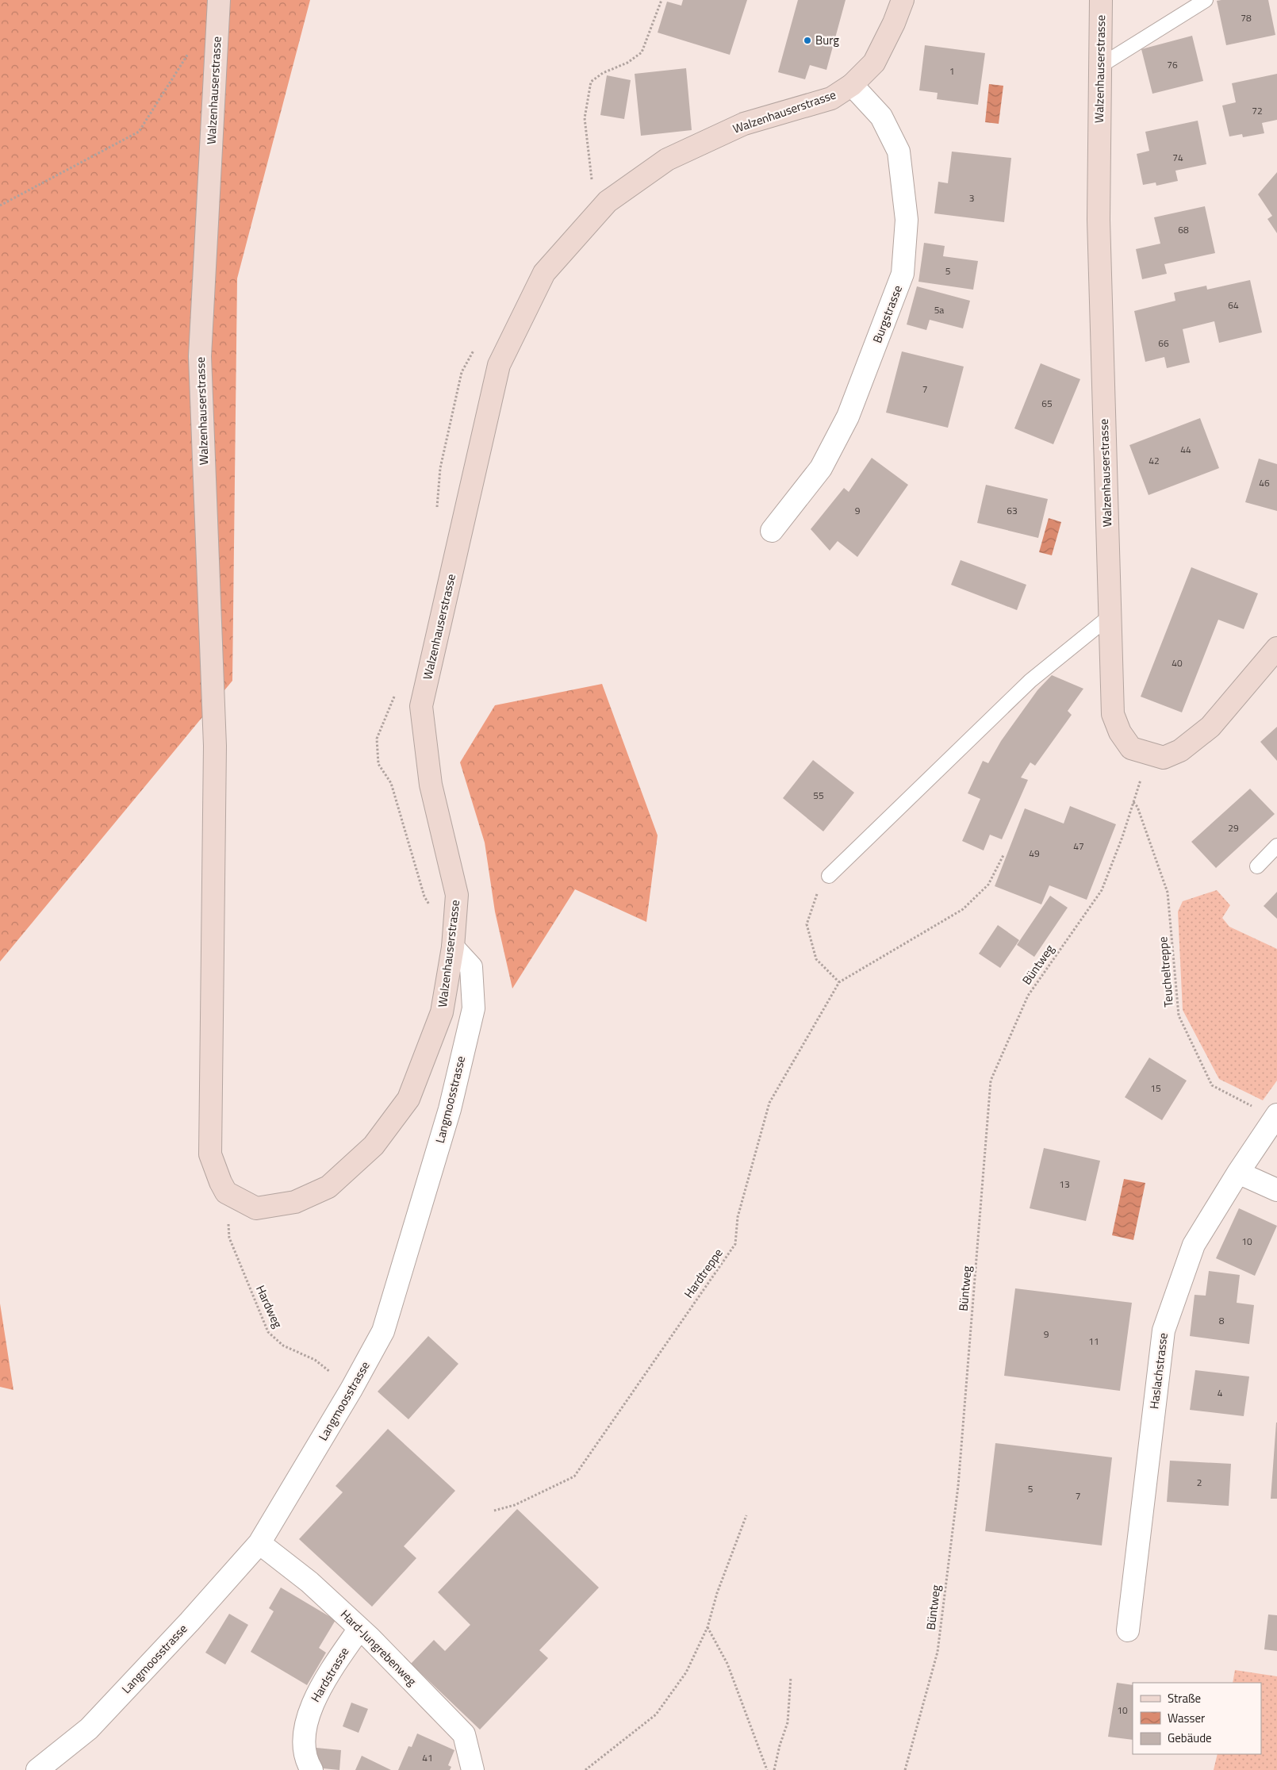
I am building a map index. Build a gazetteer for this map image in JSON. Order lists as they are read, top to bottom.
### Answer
{
  "streets": {
    "street": [
      "Walzenhauserstrasse",
      "Burgstrasse",
      "Langmoosstrasse",
      "Haslachstrasse",
      "Hard-Jungrebenweg",
      "Hardstrasse"
    ],
    "path": [
      "Büntweg",
      "Teucheltreppe",
      "Hardtreppe",
      "Hardweg"
    ]
  },
  "crossings": [
    ["Walzenhauserstrasse", "Burgstrasse"],
    ["Walzenhauserstrasse", "Langmoosstrasse"],
    ["Walzenhauserstrasse", "Hardweg"],
    ["Büntweg", "Teucheltreppe"],
    ["Teucheltreppe", "Haslachstrasse"],
    ["Langmoosstrasse", "Hardweg"],
    ["Langmoosstrasse", "Hard-Jungrebenweg"],
    ["Hard-Jungrebenweg", "Hardstrasse"]
  ],
  "places": ["Burg"],
  "house_numbers": [
    "78",
    "76",
    "1",
    "72",
    "74",
    "3",
    "68",
    "5",
    "64",
    "5a",
    "66",
    "7",
    "65",
    "44",
    "42",
    "46",
    "9",
    "63",
    "40",
    "55",
    "29",
    "47",
    "49",
    "15",
    "13",
    "10",
    "8",
    "9",
    "11",
    "4",
    "2",
    "5",
    "7",
    "10",
    "41"
  ],
  "legend": ["Straße", "Wasser", "Gebäude"]
}
